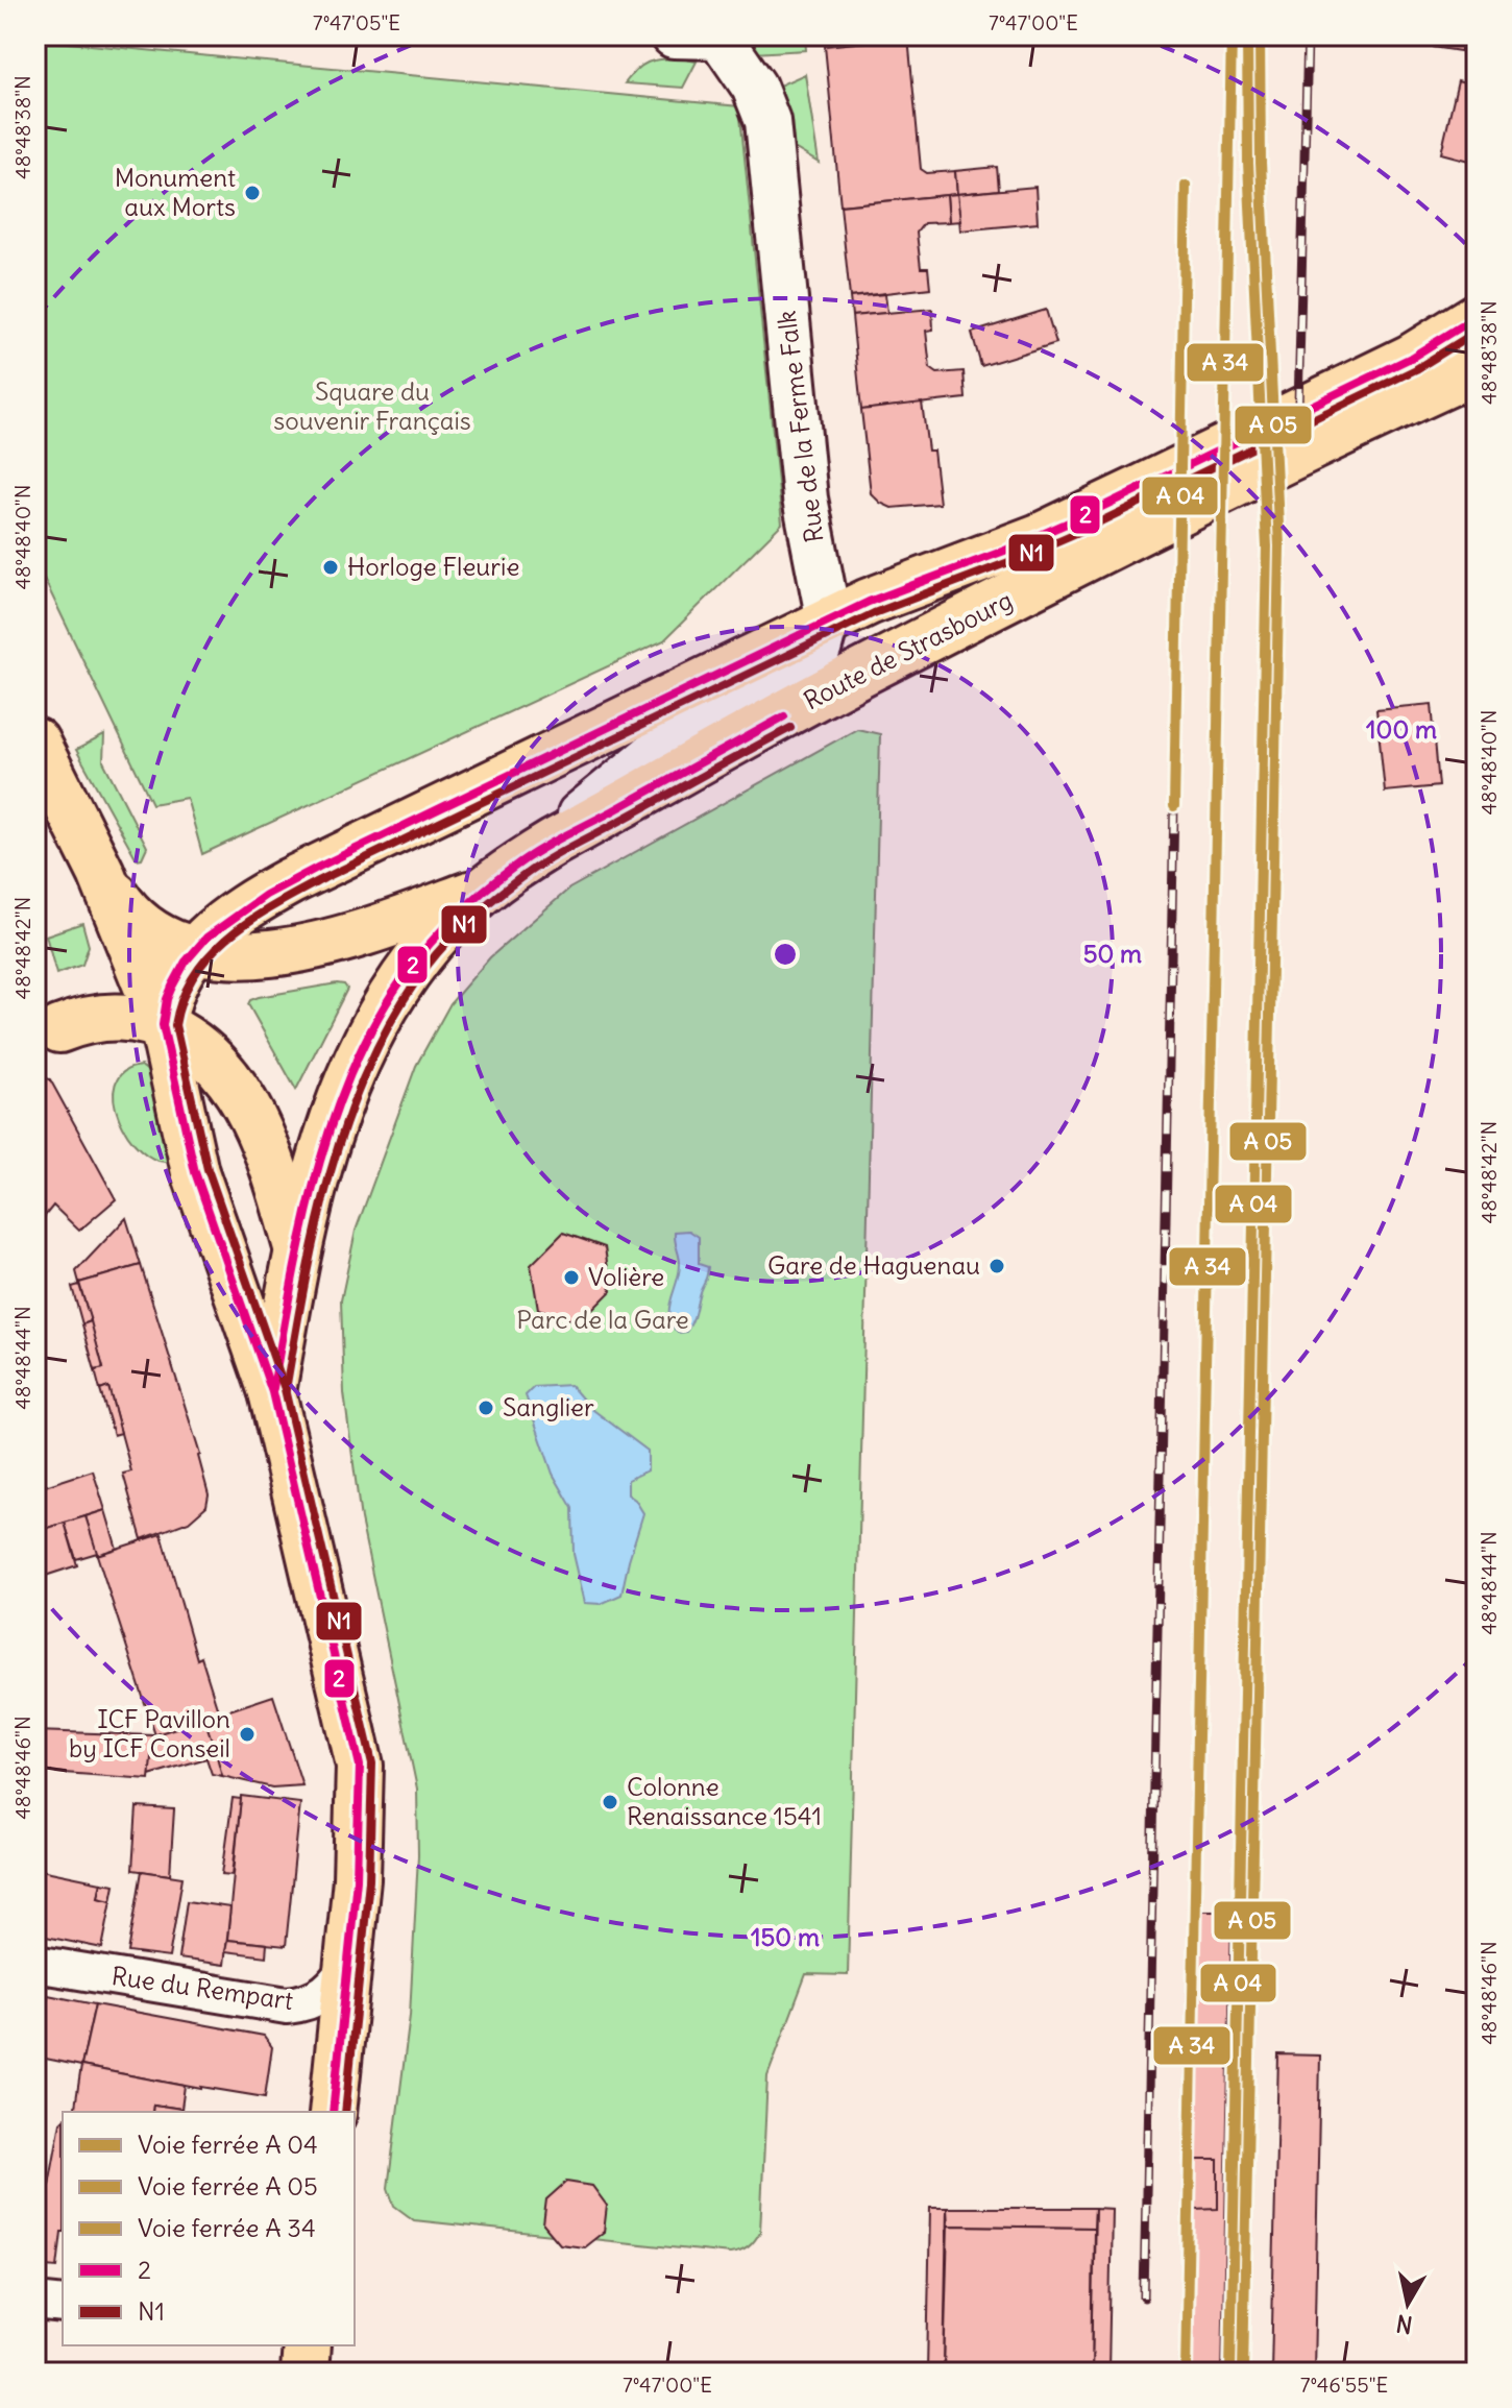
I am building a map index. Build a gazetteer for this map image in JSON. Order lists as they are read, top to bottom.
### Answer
{
  "streets": {
    "main road": ["Route de Strasbourg"],
    "street": ["Rue de la Ferme Falk", "Rue du Rempart"]
  },
  "crossings": [
    ["Rue de la Ferme Falk", "Route de Strasbourg"]
  ],
  "parks": ["Square du souvenir Français", "Parc de la Gare"],
  "places": [
    "Monument aux Morts",
    "Horloge Fleurie",
    "Gare de Haguenau",
    "Volière",
    "Sanglier",
    "ICF Pavillon by ICF Conseil",
    "Colonne Renaissance 1541"
  ],
  "lines": ["transit line 2", "transit line N1"],
  "legend": [
    "Voie ferrée A 04",
    "Voie ferrée A 05",
    "Voie ferrée A 34",
    "2",
    "N1"
  ],
  "north": "bottom",
  "coordinates": [
    "7°47'05\"E",
    "7°47'00\"E",
    "48°48'38\"N",
    "48°48'40\"N",
    "48°48'42\"N",
    "48°48'44\"N",
    "48°48'46\"N",
    "7°46'55\"E"
  ],
  "rings": ["100 m", "50 m", "150 m"]
}
